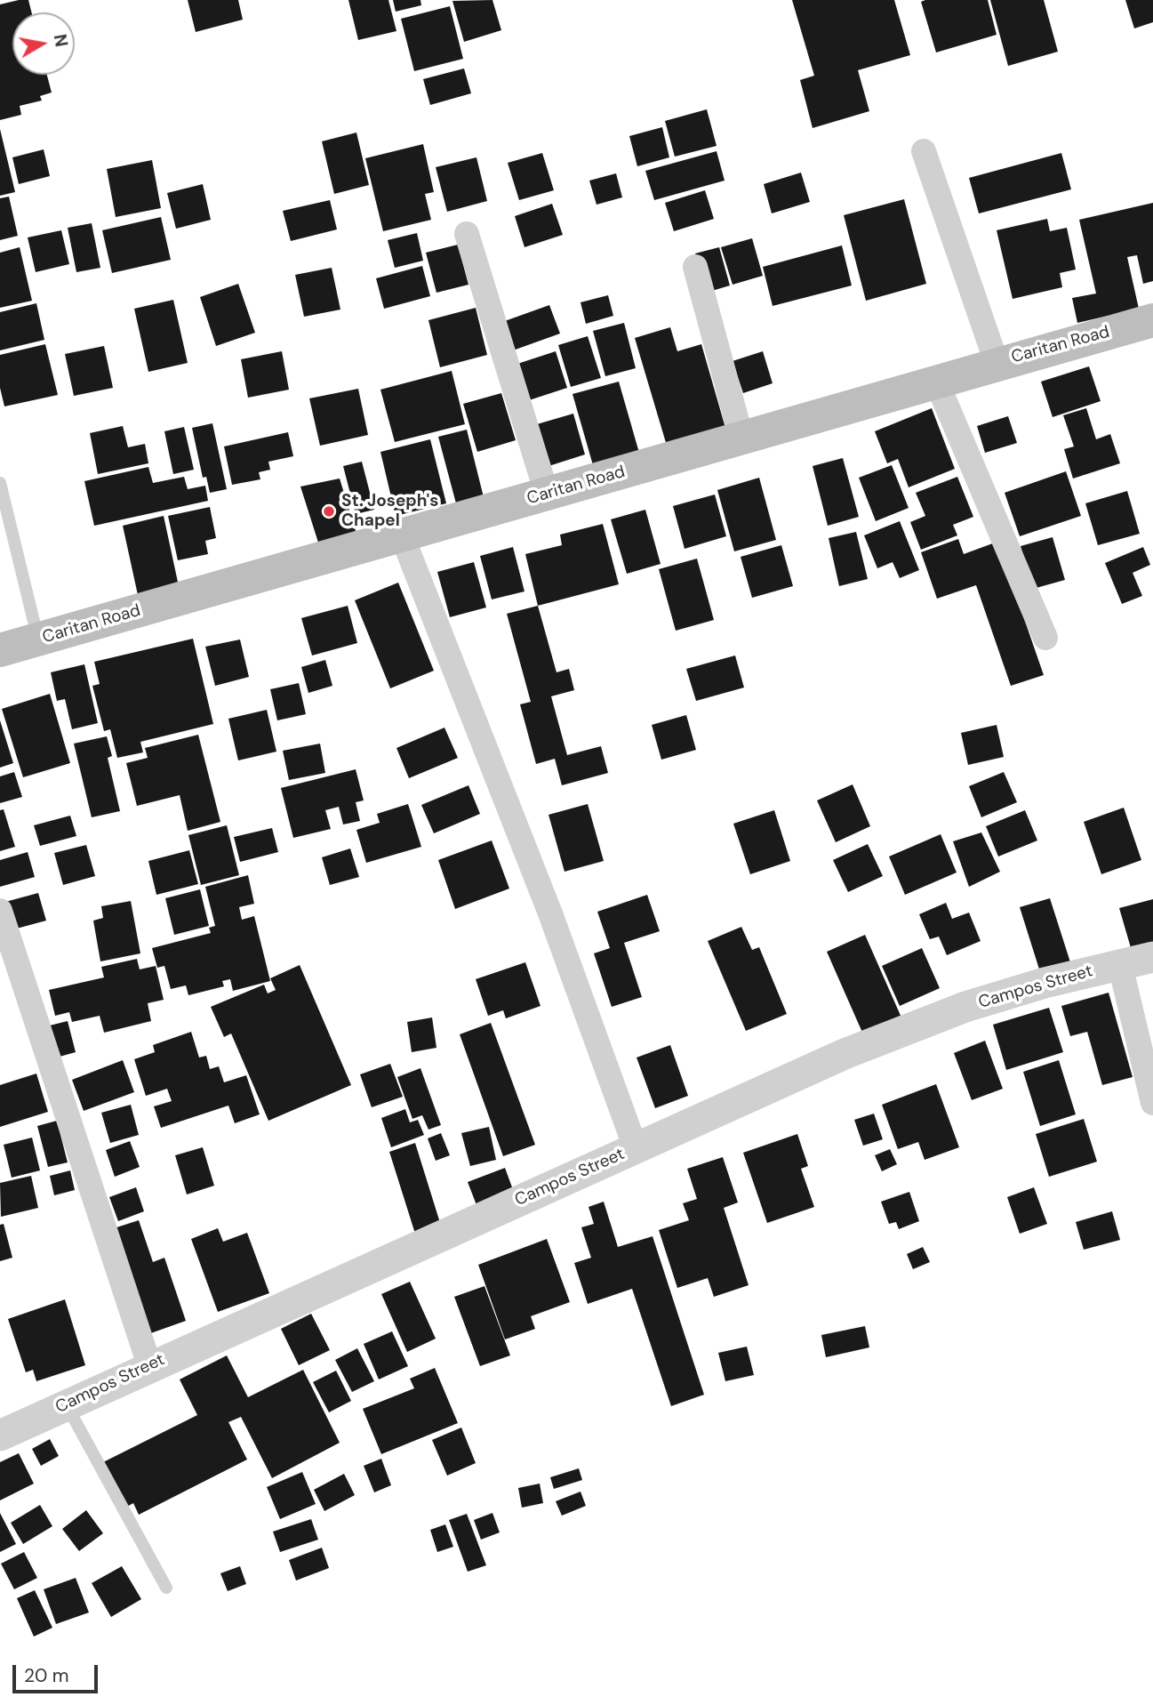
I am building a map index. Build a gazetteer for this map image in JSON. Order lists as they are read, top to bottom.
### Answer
{
  "streets": {
    "main road": ["Caritan Road"],
    "street": ["Campos Street"]
  },
  "places": ["St. Joseph's Chapel"],
  "scale_bar": "20 m",
  "north": "right"
}
